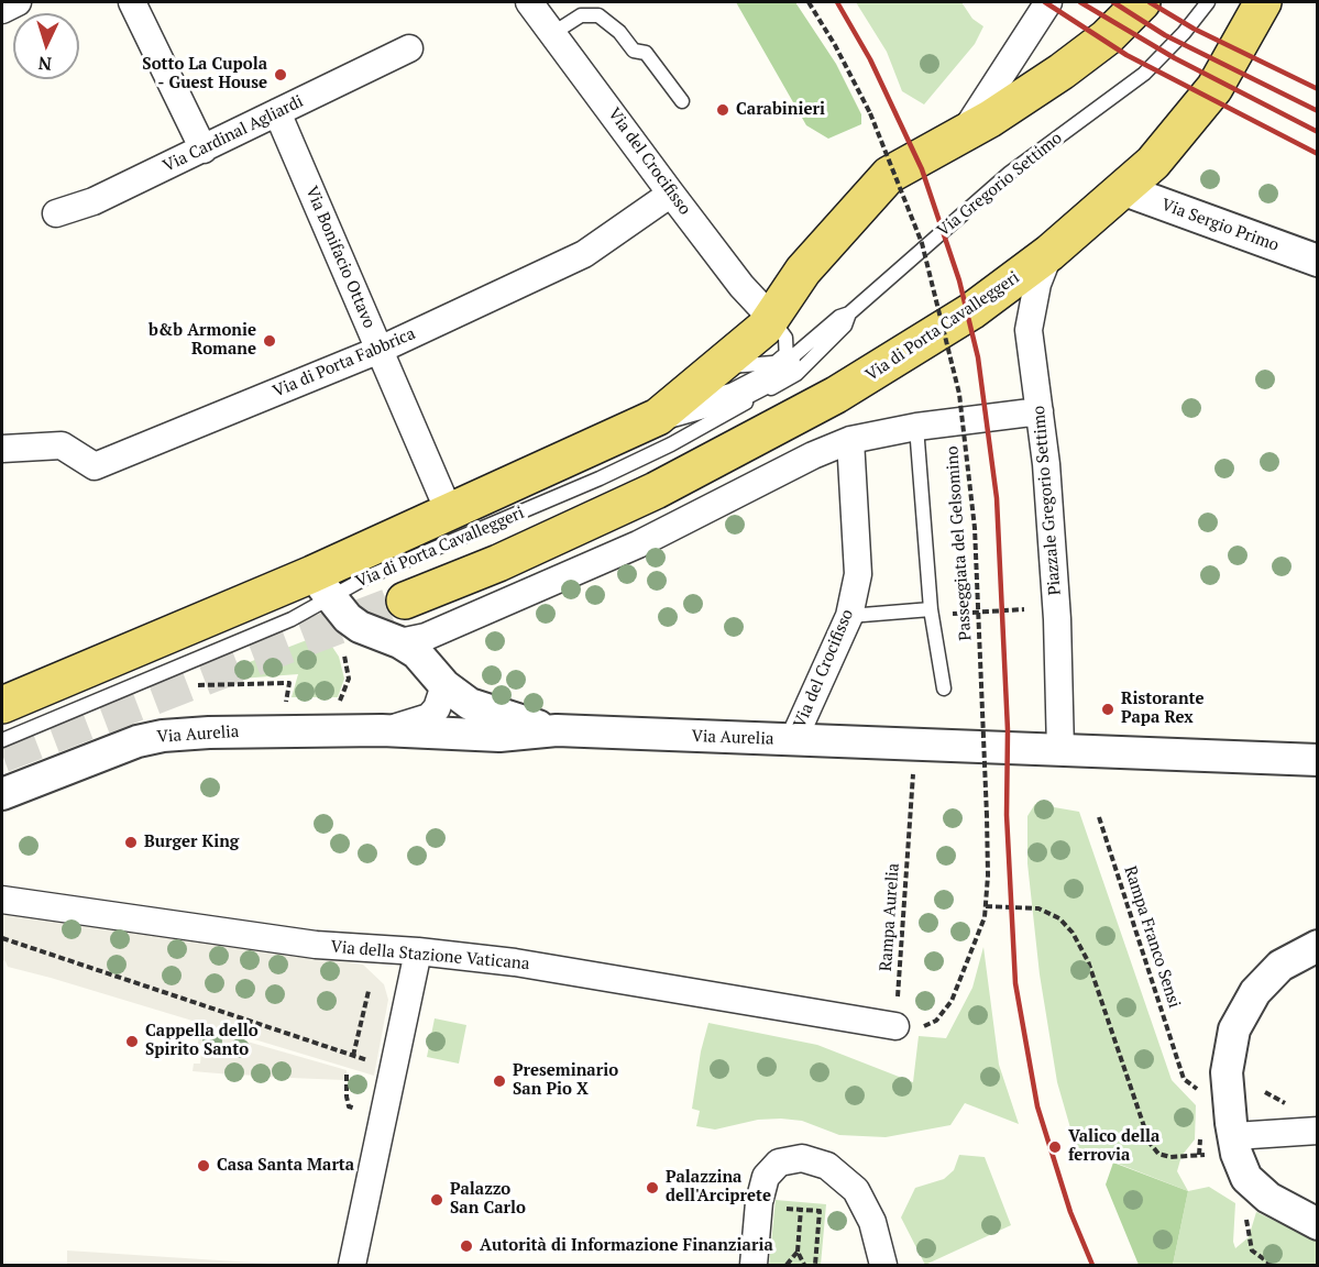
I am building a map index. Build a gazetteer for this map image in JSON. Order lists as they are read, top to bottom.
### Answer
{
  "streets": {
    "main road": ["Via di Porta Cavalleggeri"],
    "street": [
      "Via Cardinal Agliardi",
      "Via del Crocifisso",
      "Via Gregorio Settimo",
      "Via Sergio Primo",
      "Via Bonifacio Ottavo",
      "Via di Porta Fabbrica",
      "Piazzale Gregorio Settimo",
      "Via Aurelia",
      "Via della Stazione Vaticana"
    ],
    "path": ["Passeggiata del Gelsomino", "Rampa Aurelia", "Rampa Franco Sensi"]
  },
  "crossings": [
    ["Via Cardinal Agliardi", "Via Bonifacio Ottavo"],
    ["Via del Crocifisso", "Via di Porta Cavalleggeri"],
    ["Via del Crocifisso", "Via di Porta Fabbrica"],
    ["Via del Crocifisso", "Via Aurelia"],
    ["Via Gregorio Settimo", "Via di Porta Cavalleggeri"],
    ["Via Bonifacio Ottavo", "Via di Porta Cavalleggeri"],
    ["Via Bonifacio Ottavo", "Via di Porta Fabbrica"],
    ["Via di Porta Cavalleggeri", "Piazzale Gregorio Settimo"],
    ["Piazzale Gregorio Settimo", "Via Aurelia"],
    ["Passeggiata del Gelsomino", "Rampa Aurelia"],
    ["Passeggiata del Gelsomino", "Via della Stazione Vaticana"],
    ["Rampa Aurelia", "Via della Stazione Vaticana"]
  ],
  "places": [
    "Sotto La Cupola - Guest House",
    "Carabinieri",
    "b&b Armonie Romane",
    "Ristorante Papa Rex",
    "Burger King",
    "Cappella dello Spirito Santo",
    "Preseminario San Pio X",
    "Valico della ferrovia",
    "Casa Santa Marta",
    "Palazzina dell'Arciprete",
    "Palazzo San Carlo",
    "Autorità di Informazione Finanziaria"
  ],
  "north": "bottom"
}
